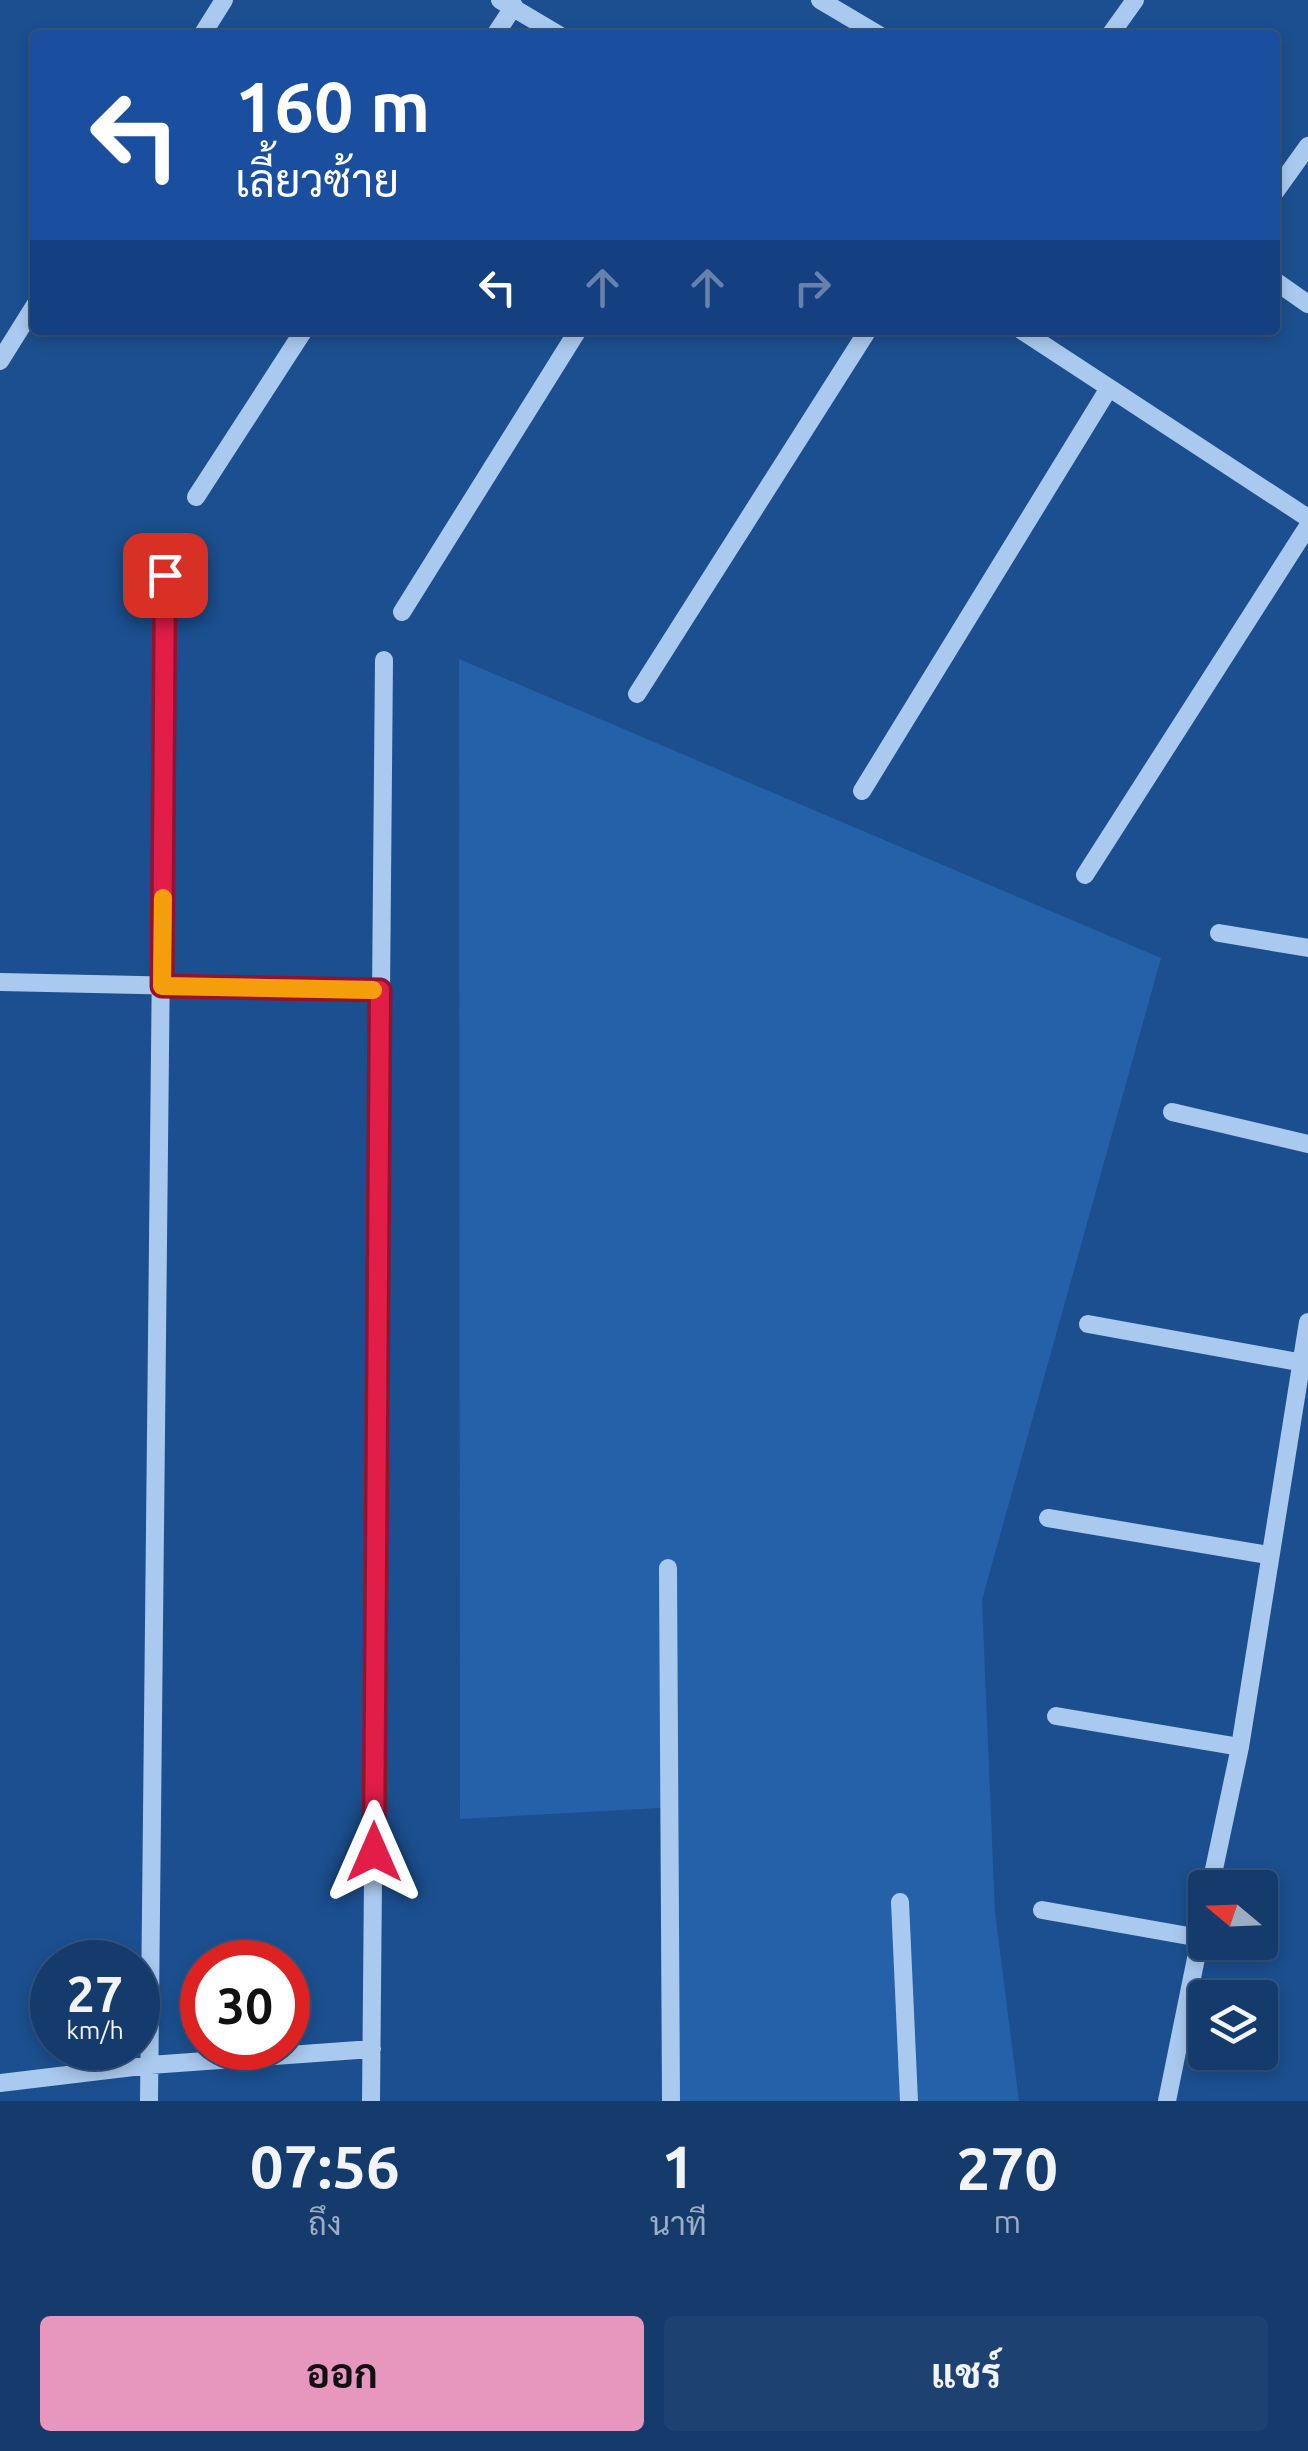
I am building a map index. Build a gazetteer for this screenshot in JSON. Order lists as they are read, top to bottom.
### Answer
{
  "north": "left",
  "page": {
    "turn": ["160 m", "เลี้ยวซ้าย"],
    "speed": "27 km/h",
    "limit": "30",
    "eta": [
      "07:56",
      "ถึง",
      "1",
      "นาที",
      "270",
      "m"
    ],
    "buttons": ["ออก", "แชร์"]
  }
}
